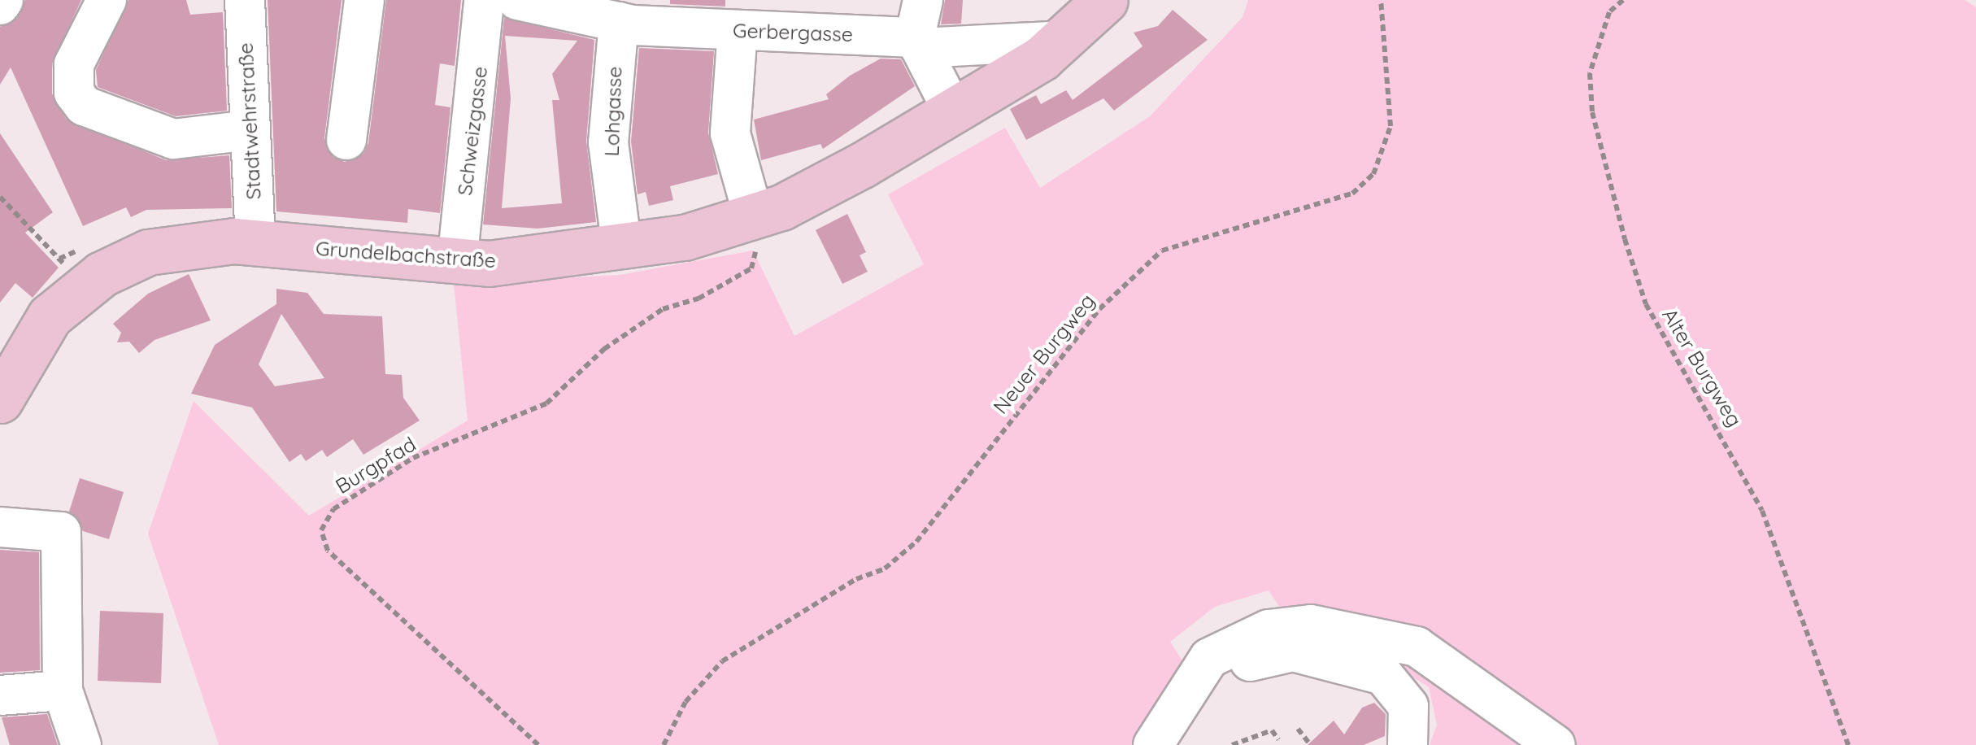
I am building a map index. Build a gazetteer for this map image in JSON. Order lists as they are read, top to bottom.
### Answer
{
  "streets": {
    "main road": ["Grundelbachstraße"],
    "street": [
      "Gerbergasse",
      "Lohgasse",
      "Stadtwehrstraße",
      "Schweizgasse"
    ],
    "path": ["Neuer Burgweg", "Alter Burgweg", "Burgpfad"]
  },
  "crossings": [
    ["Gerbergasse", "Lohgasse"],
    ["Gerbergasse", "Grundelbachstraße"],
    ["Lohgasse", "Grundelbachstraße"],
    ["Stadtwehrstraße", "Grundelbachstraße"],
    ["Schweizgasse", "Grundelbachstraße"]
  ]
}
